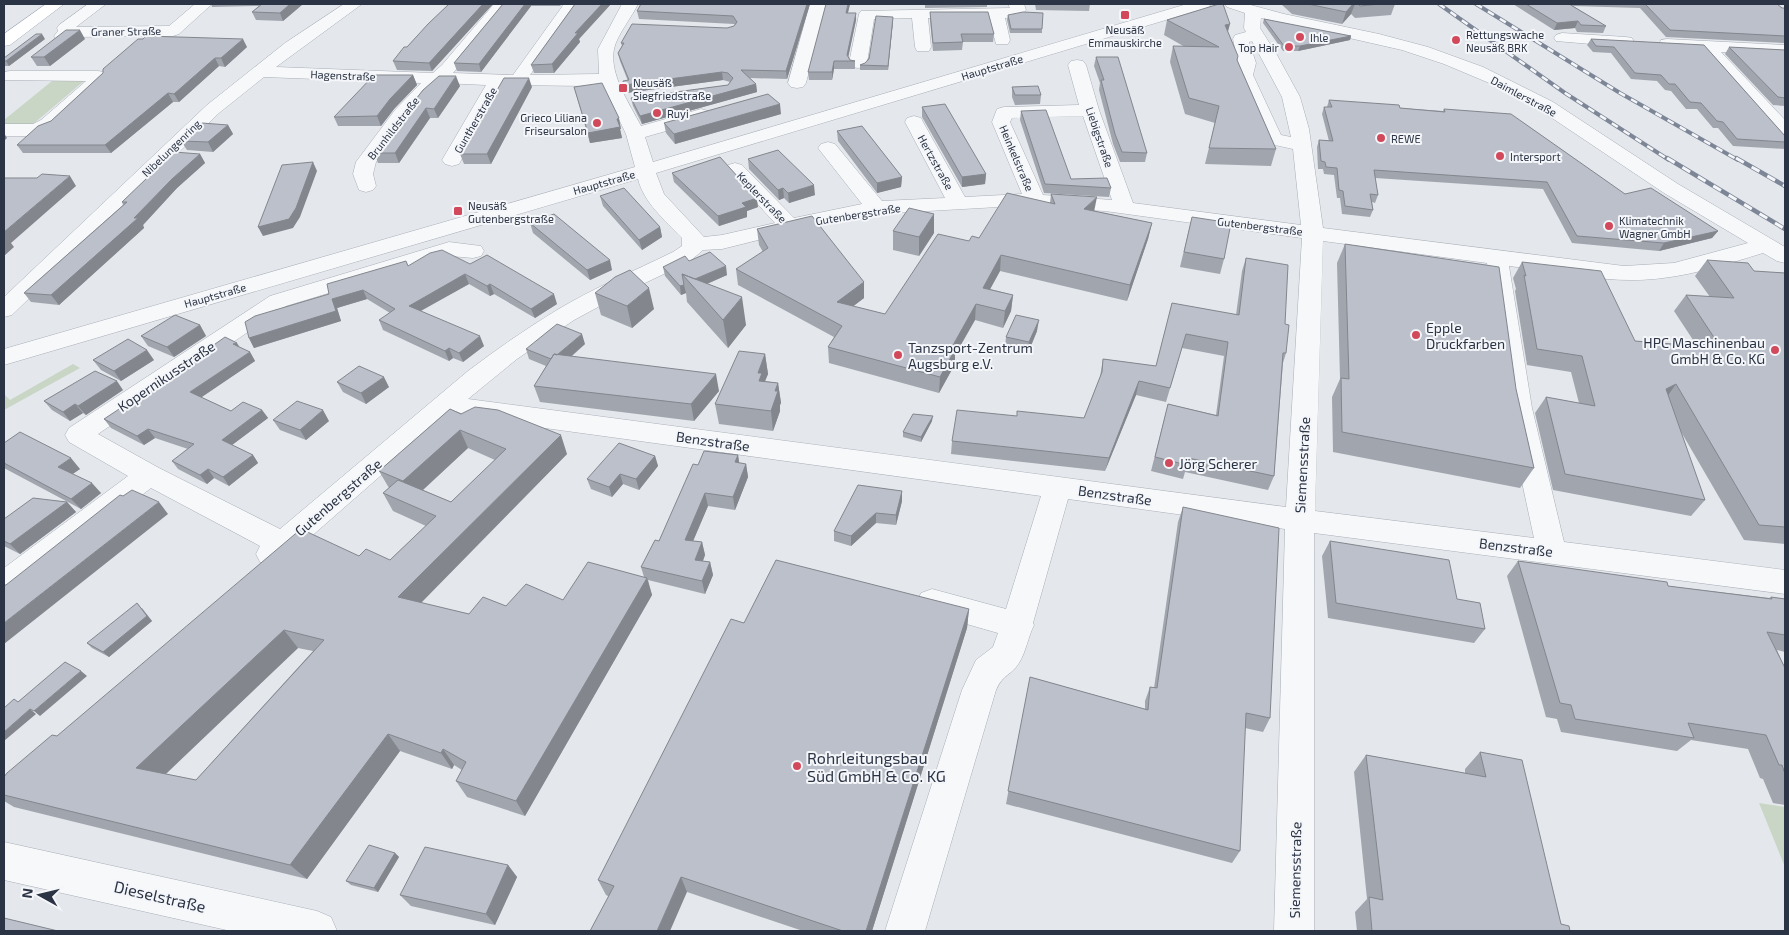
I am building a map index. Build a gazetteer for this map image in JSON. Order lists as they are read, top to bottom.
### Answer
{
  "streets": {
    "street": [
      "Graner Straße",
      "Hauptstraße",
      "Hagenstraße",
      "Daimlerstraße",
      "Guntherstraße",
      "Brunhildstraße",
      "Liebigstraße",
      "Nibelungenring",
      "Heinkelstraße",
      "Hertzstraße",
      "Keplerstraße",
      "Gutenbergstraße",
      "Kopernikusstraße",
      "Benzstraße",
      "Siemensstraße",
      "Dieselstraße"
    ]
  },
  "crossings": [
    ["Hagenstraße", "Guntherstraße"],
    ["Hagenstraße", "Brunhildstraße"],
    ["Hagenstraße", "Nibelungenring"],
    ["Daimlerstraße", "Gutenbergstraße"],
    ["Daimlerstraße", "Siemensstraße"],
    ["Liebigstraße", "Heinkelstraße"],
    ["Liebigstraße", "Gutenbergstraße"],
    ["Heinkelstraße", "Gutenbergstraße"],
    ["Hertzstraße", "Gutenbergstraße"],
    ["Keplerstraße", "Gutenbergstraße"],
    ["Gutenbergstraße", "Kopernikusstraße"],
    ["Gutenbergstraße", "Benzstraße"],
    ["Gutenbergstraße", "Siemensstraße"],
    ["Benzstraße", "Siemensstraße"]
  ],
  "places": {
    "transit": ["Neusäß Emmauskirche", "Neusäß Siegfriedstraße", "Neusäß Gutenbergstraße"],
    "other": [
      "Ihle",
      "Rettungswache Neusäß BRK",
      "Top Hair",
      "Ruyi",
      "Grieco Liliana Friseursalon",
      "REWE",
      "Intersport",
      "Klimatechnik Wagner GmbH",
      "Epple Druckfarben",
      "HPC Maschinenbau GmbH & Co. KG",
      "Tanzsport-Zentrum Augsburg e.V.",
      "Jörg Scherer",
      "Rohrleitungsbau Süd GmbH & Co. KG"
    ]
  },
  "north": "left"
}
